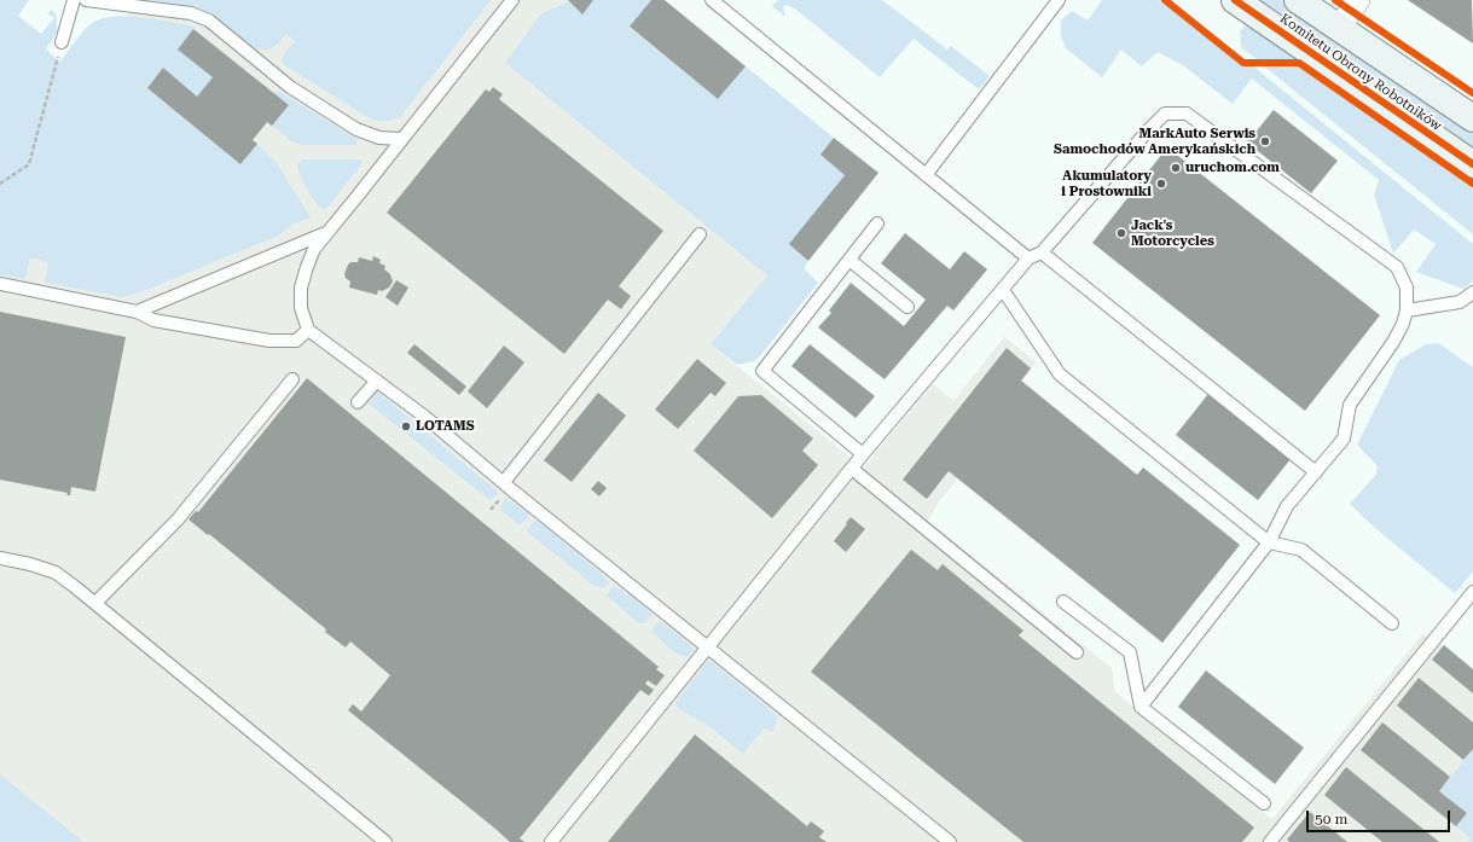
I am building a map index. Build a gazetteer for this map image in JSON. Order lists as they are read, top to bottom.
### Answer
{
  "streets": {
    "street": ["Komitetu Obrony Robotników"]
  },
  "places": [
    "MarkAuto Serwis Samochodów Amerykańskich",
    "uruchom.com",
    "Akumulatory i Prostowniki",
    "Jack's Motorcycles",
    "LOTAMS"
  ],
  "scale_bar": "50 m"
}
